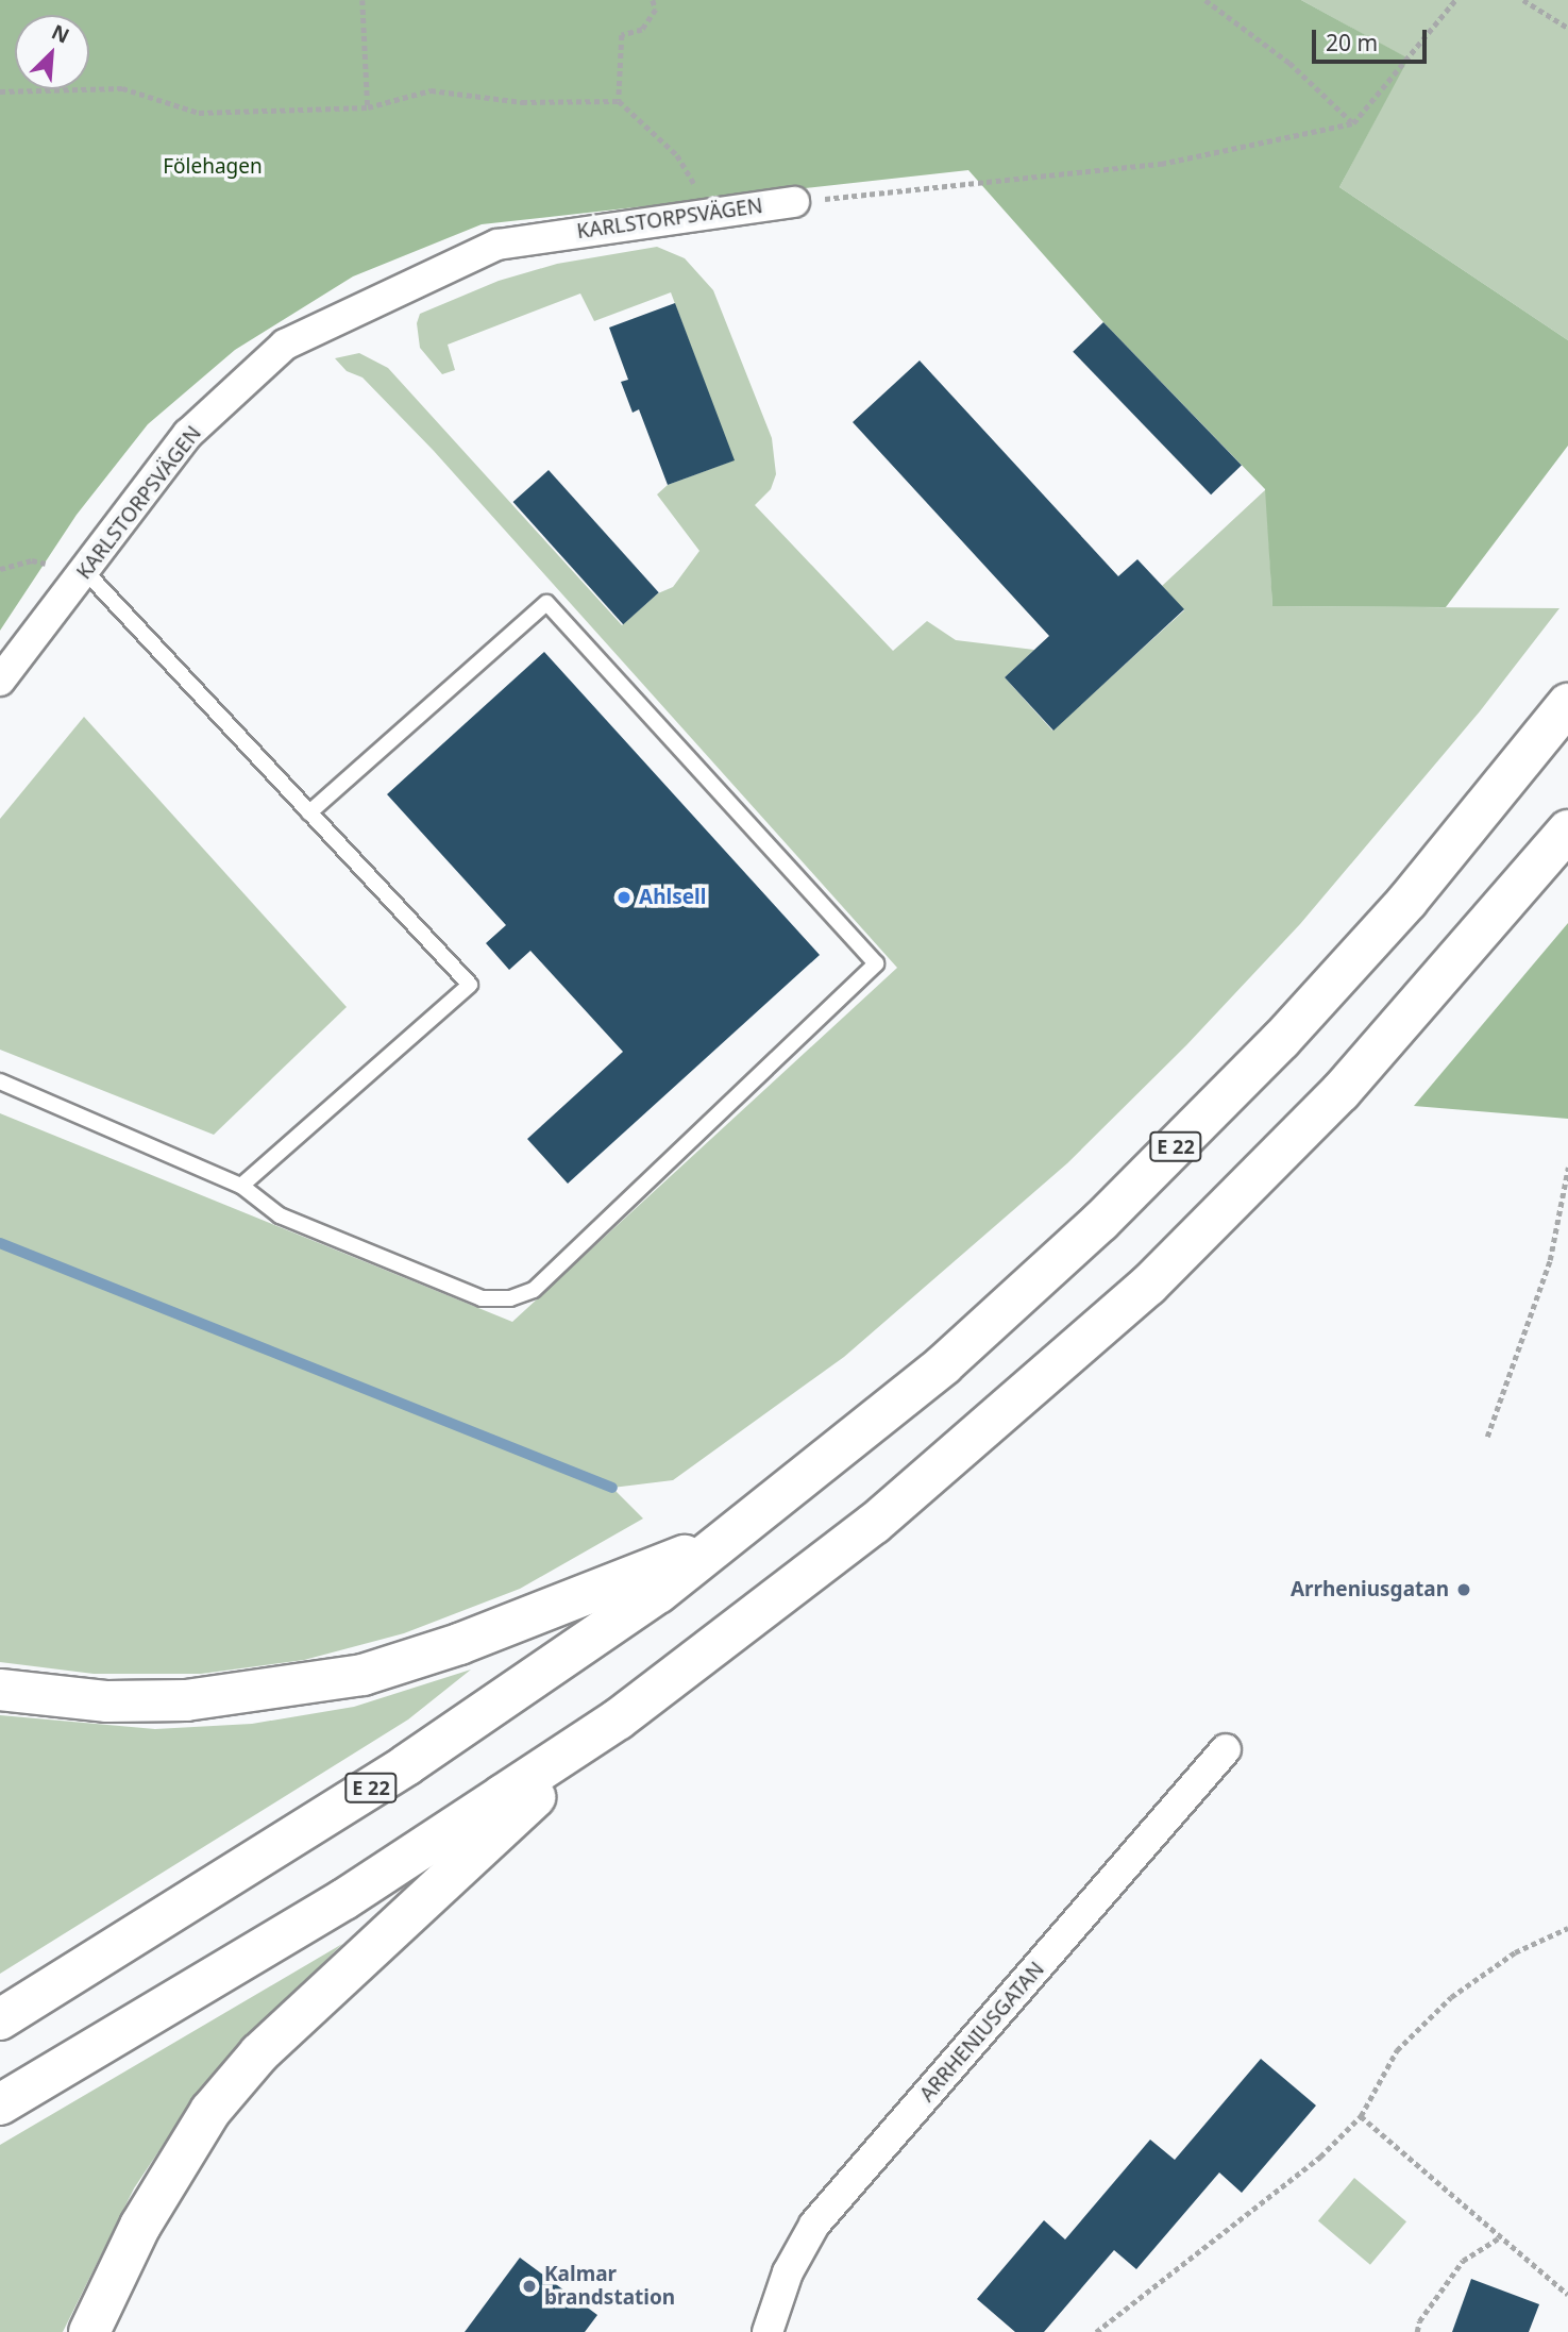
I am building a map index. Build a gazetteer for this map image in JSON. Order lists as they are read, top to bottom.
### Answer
{
  "streets": {
    "highway": ["E 22"],
    "street": ["KARLSTORPSVÄGEN", "ARRHENIUSGATAN"]
  },
  "parks": ["Fölehagen"],
  "places": ["Ahlsell", "Arrheniusgatan", "Kalmar brandstation"],
  "scale_bar": "20 m",
  "north": "top right"
}
